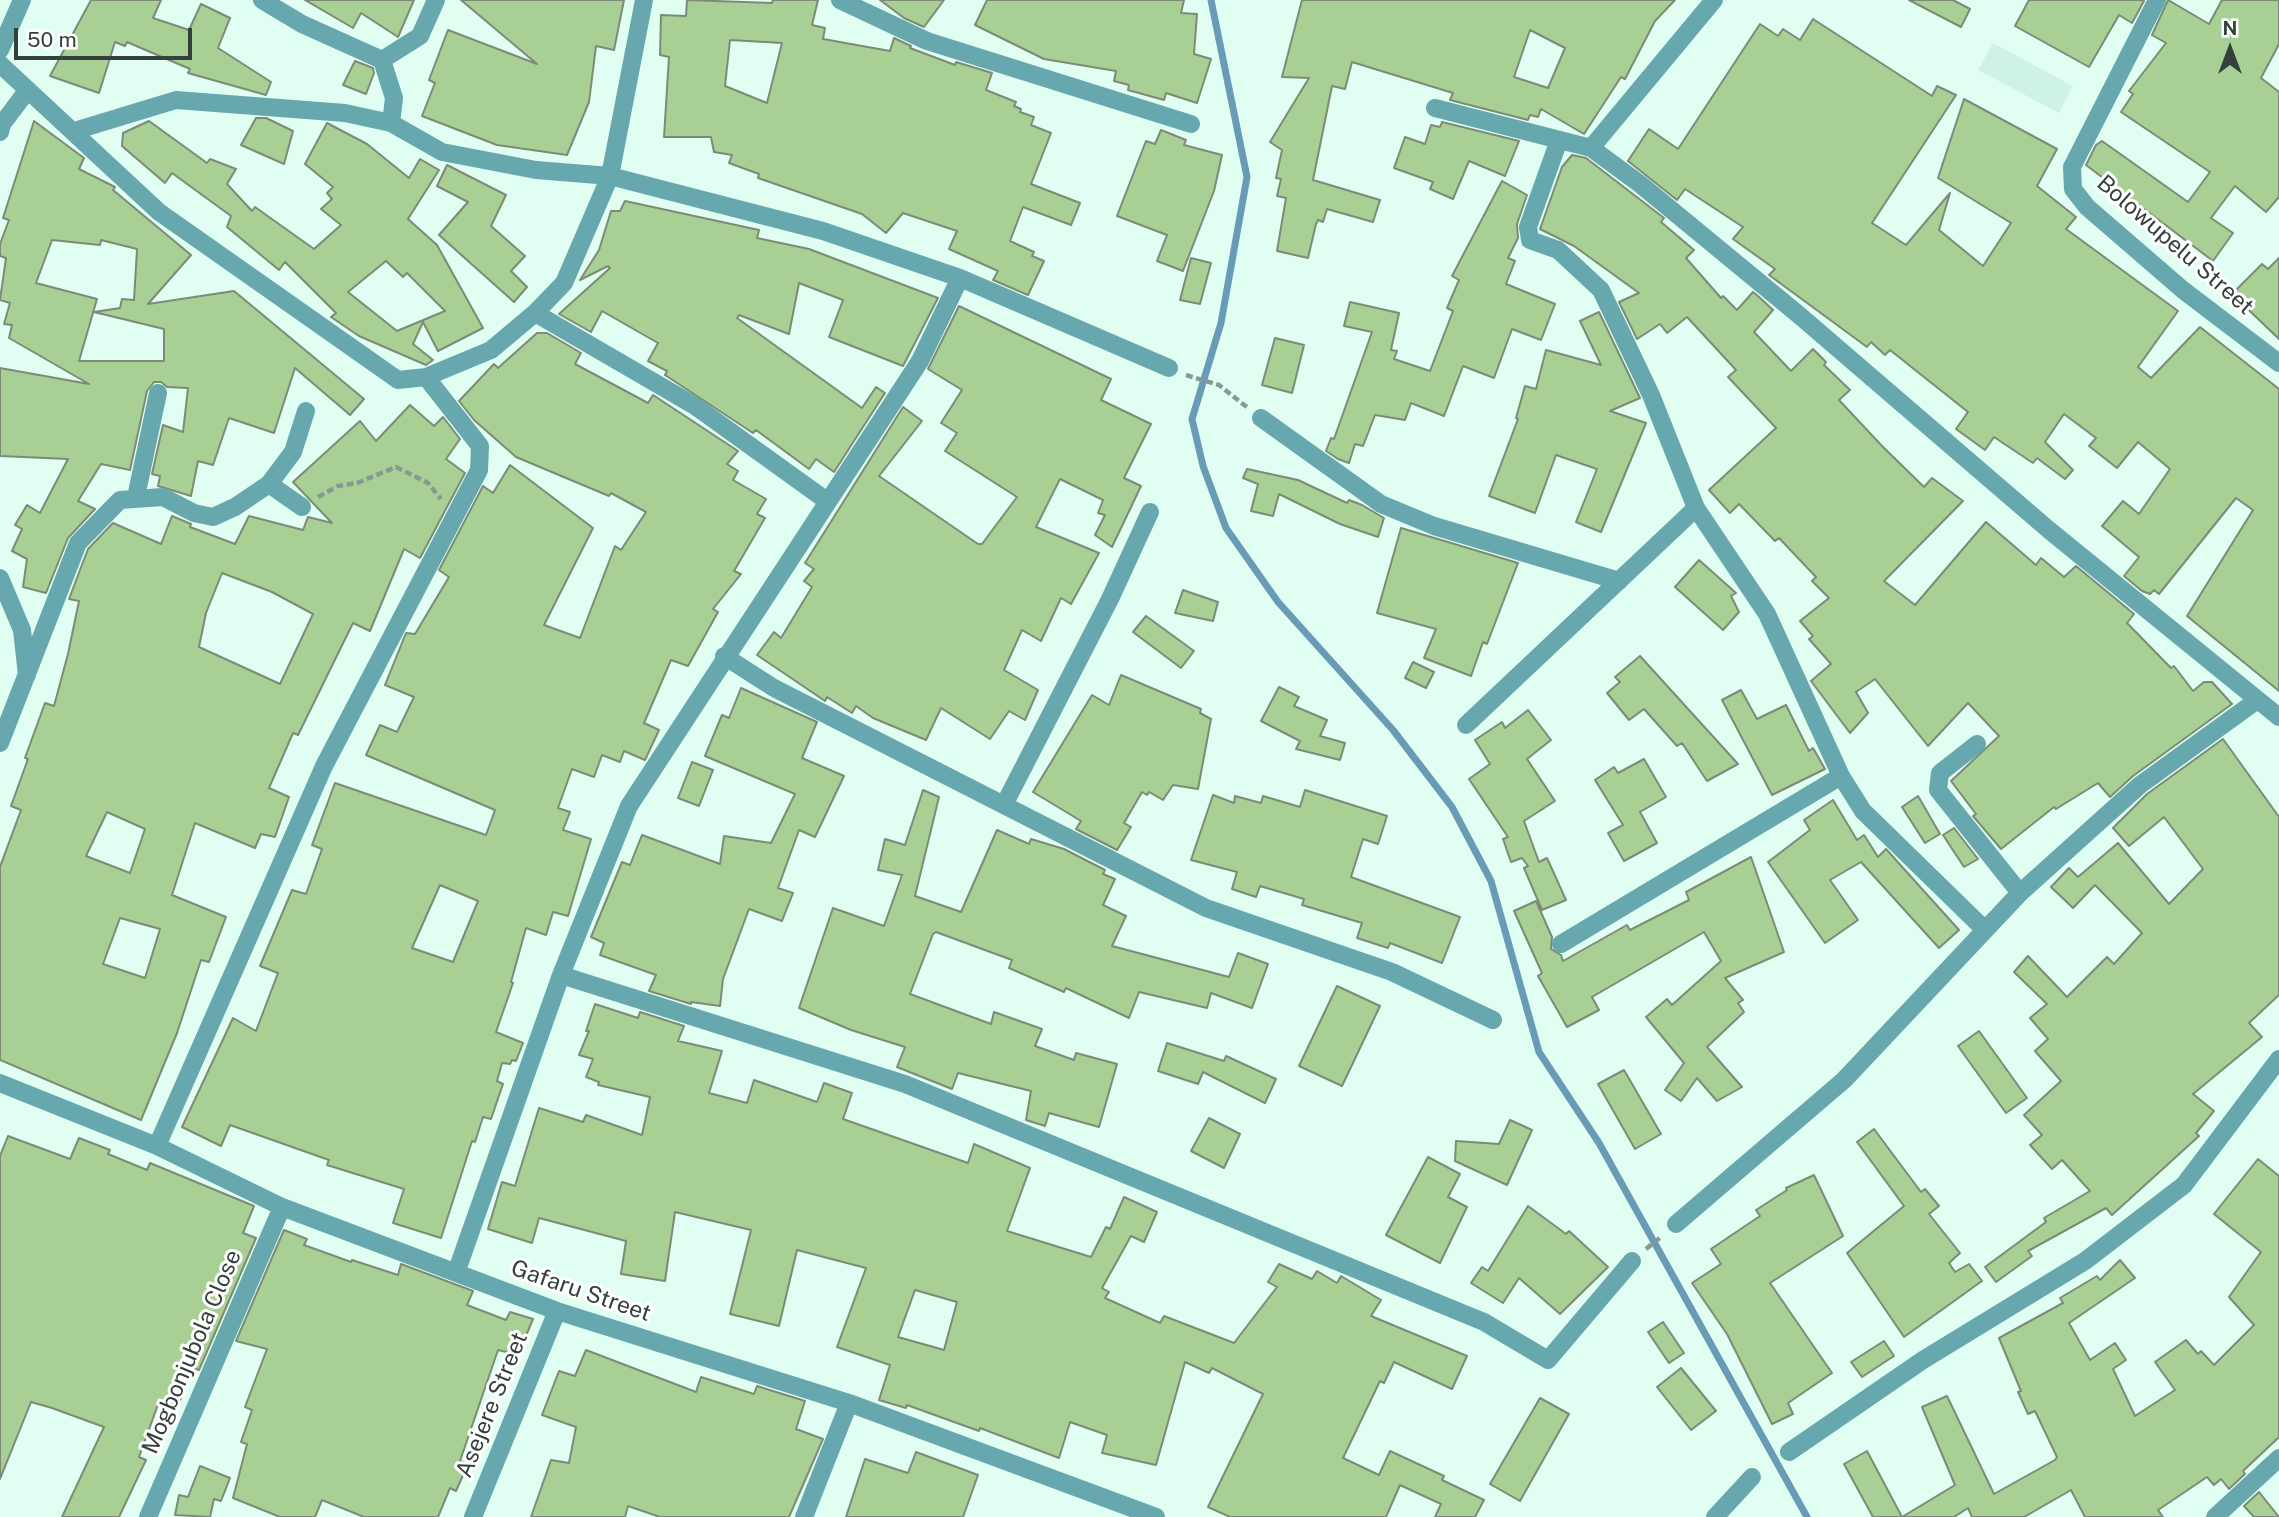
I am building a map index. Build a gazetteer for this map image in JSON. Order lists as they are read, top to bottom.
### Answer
{
  "streets": {
    "street": [
      "Bolowupelu Street",
      "Gafaru Street",
      "Mogbonjubola Close",
      "Asejere Street"
    ]
  },
  "crossings": [
    ["Gafaru Street", "Mogbonjubola Close"],
    ["Gafaru Street", "Asejere Street"]
  ],
  "scale_bar": "50 m",
  "north": "top"
}
